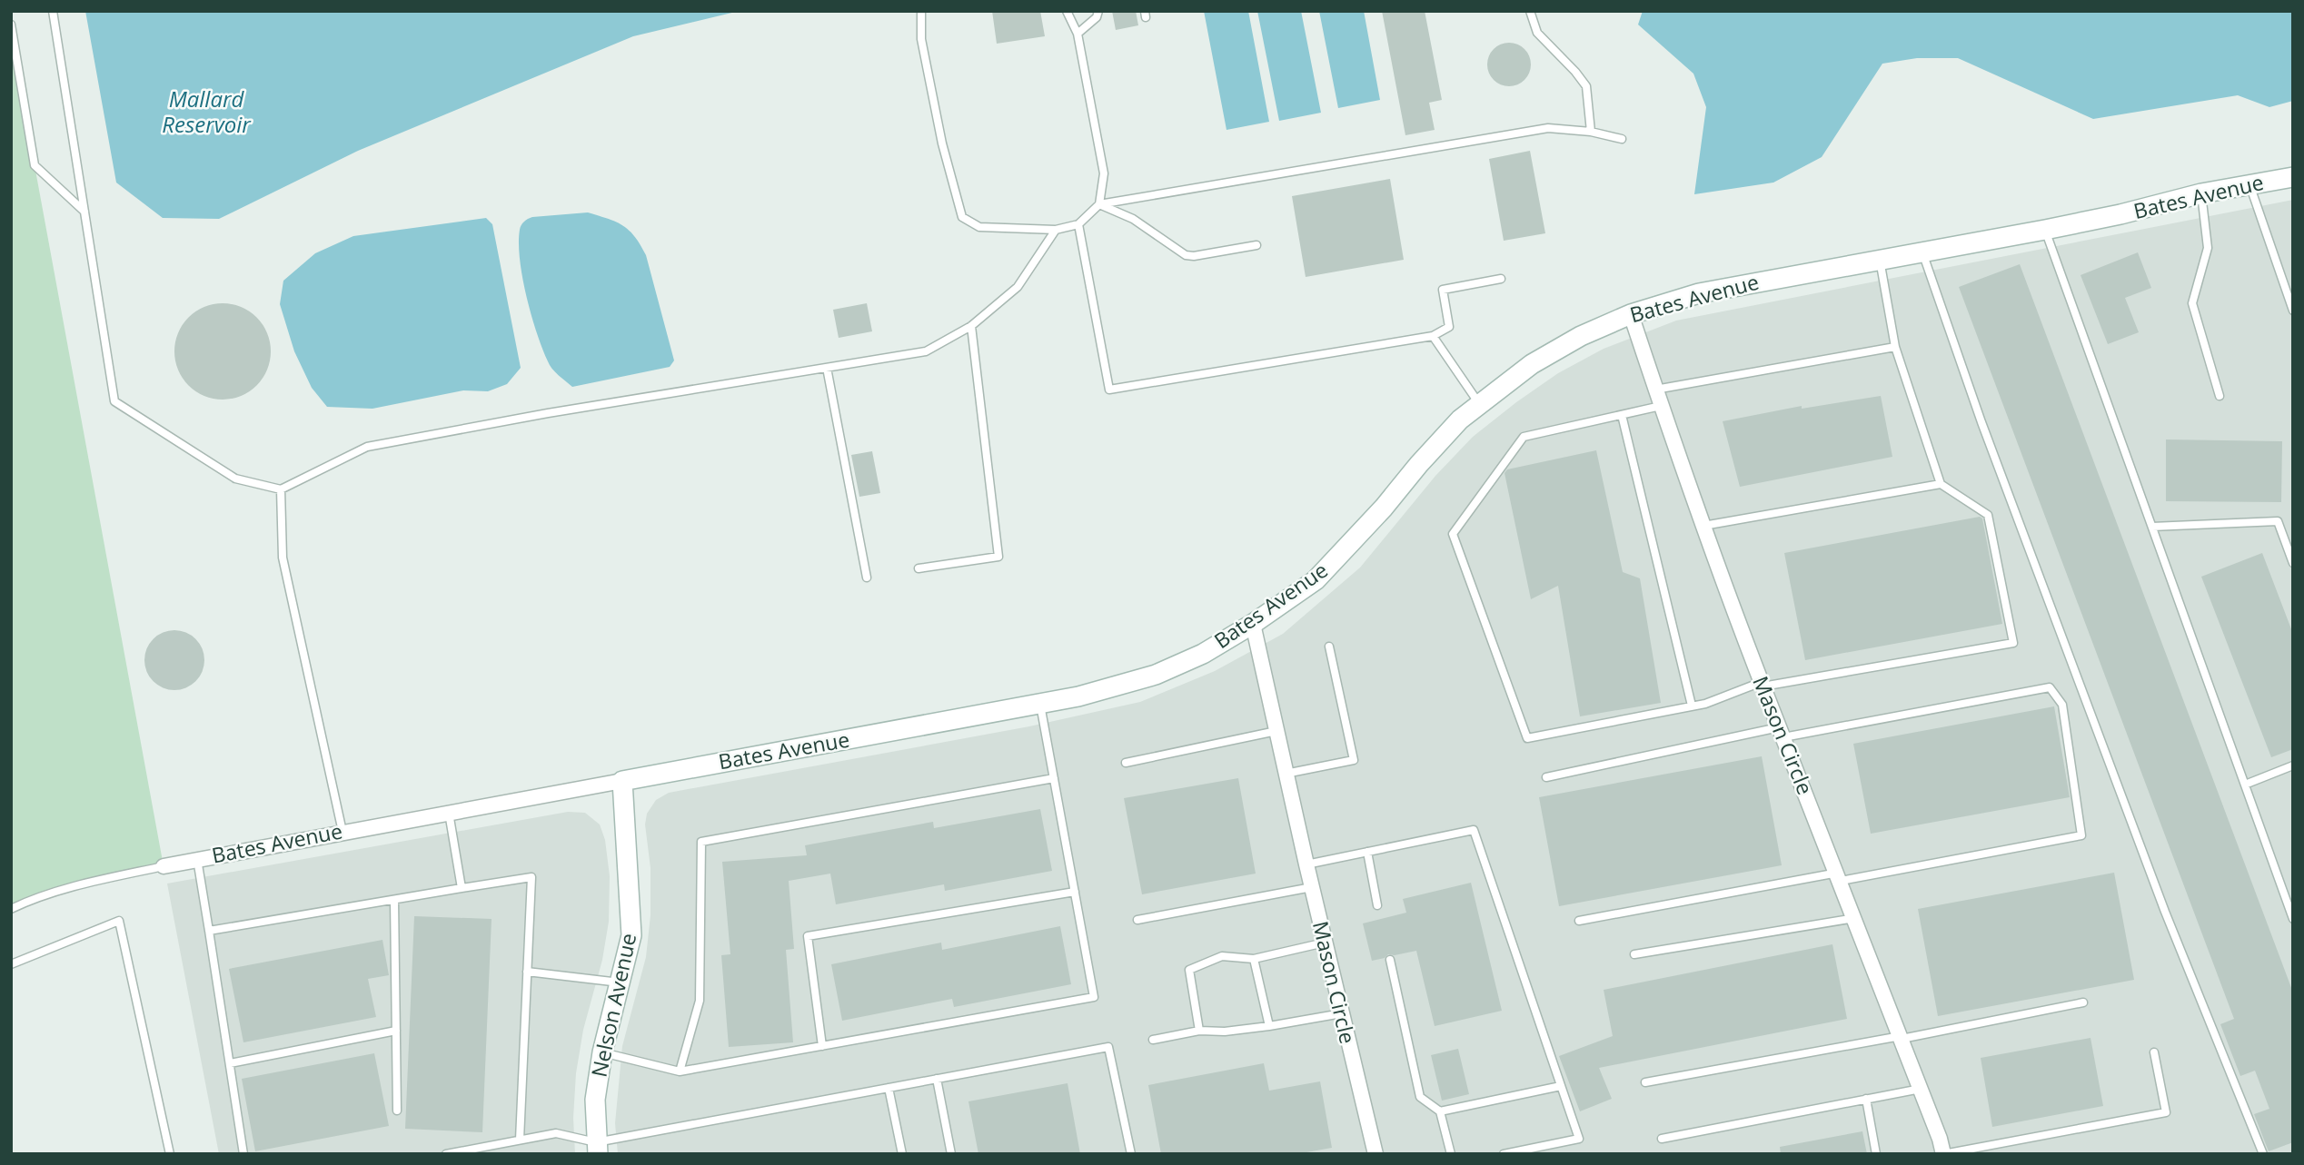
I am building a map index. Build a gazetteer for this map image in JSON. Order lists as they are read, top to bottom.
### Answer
{
  "streets": {
    "street": ["Bates Avenue", "Mason Circle", "Nelson Avenue"]
  },
  "crossings": [
    ["Bates Avenue", "Mason Circle"],
    ["Bates Avenue", "Nelson Avenue"]
  ],
  "water": ["Mallard Reservoir"]
}
